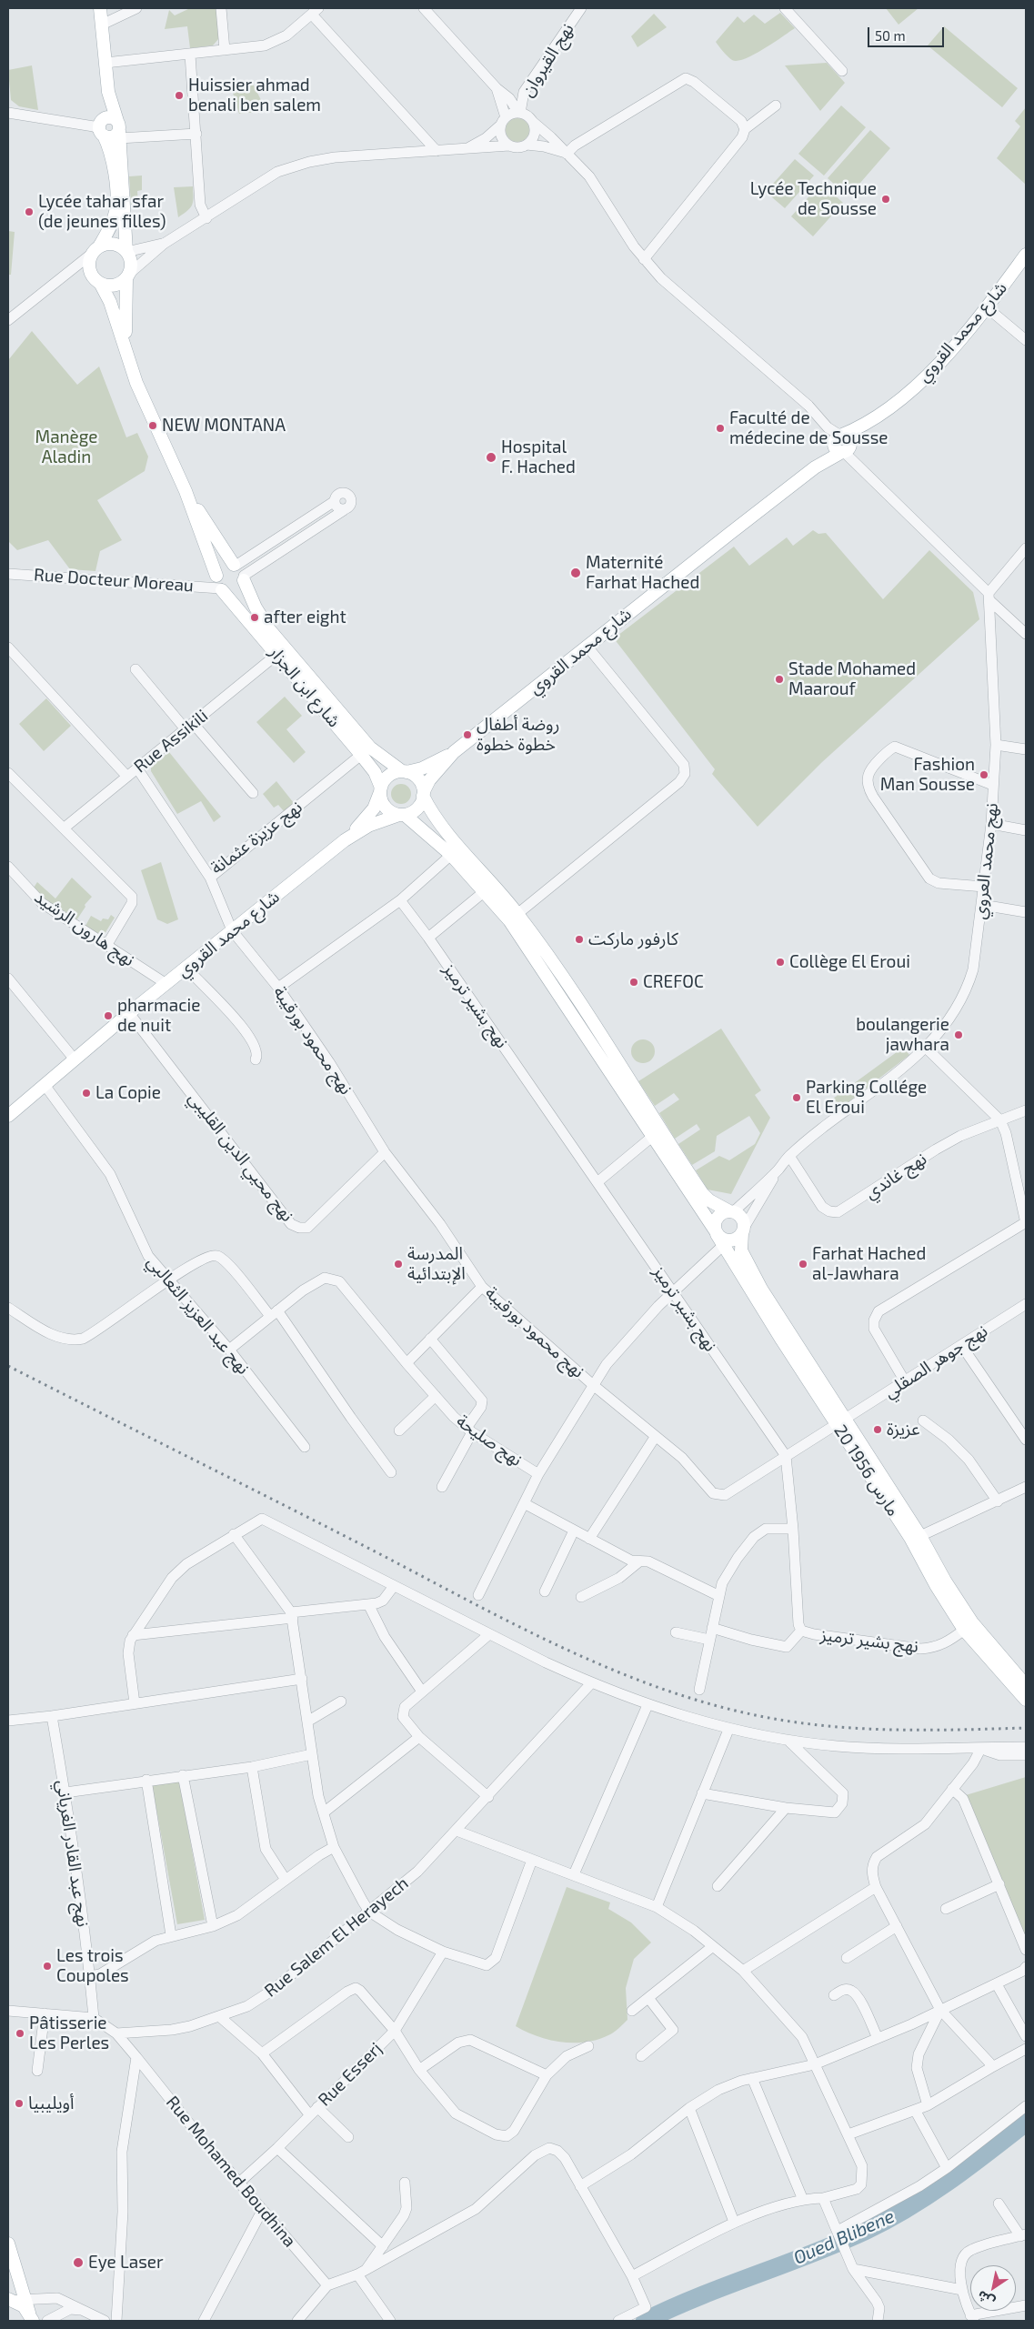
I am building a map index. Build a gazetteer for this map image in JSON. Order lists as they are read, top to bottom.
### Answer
{
  "streets": {
    "main road": ["شارع محمد القروي", "شارع ابن الجزار", "20 مارس 1956"],
    "street": [
      "نهج القيروان",
      "Rue Docteur Moreau",
      "Rue Assikili",
      "نهج عزيزة عثمانة",
      "نهج محمد العروي",
      "نهج هارون الرشيد",
      "نهج بشير ترميز",
      "نهج محمود بورقيبة",
      "نهج محيي الدين القليبي",
      "نهج غاندي",
      "نهج عبد العزيز الثعالبي",
      "نهج جوهر الصقلي",
      "نهج صليحة",
      "نهج عبد القادر الغرياني",
      "Rue Salem El Herayech",
      "Rue Esserj",
      "Rue Mohamed Boudhina"
    ]
  },
  "crossings": [
    ["شارع محمد القروي", "شارع ابن الجزار"],
    ["شارع محمد القروي", "نهج هارون الرشيد"],
    ["شارع محمد القروي", "نهج محمود بورقيبة"],
    ["شارع محمد القروي", "نهج محيي الدين القليبي"],
    ["شارع محمد القروي", "نهج عبد العزيز الثعالبي"],
    ["Rue Docteur Moreau", "شارع ابن الجزار"],
    ["شارع ابن الجزار", "Rue Assikili"],
    ["شارع ابن الجزار", "نهج عزيزة عثمانة"],
    ["Rue Assikili", "نهج عزيزة عثمانة"],
    ["نهج عزيزة عثمانة", "نهج محمود بورقيبة"],
    ["نهج محمد العروي", "نهج غاندي"],
    ["نهج محمد العروي", "20 مارس 1956"],
    ["نهج بشير ترميز", "نهج محمود بورقيبة"],
    ["نهج بشير ترميز", "20 مارس 1956"],
    ["نهج محمود بورقيبة", "نهج محيي الدين القليبي"],
    ["نهج محمود بورقيبة", "نهج جوهر الصقلي"],
    ["نهج محمود بورقيبة", "20 مارس 1956"],
    ["نهج جوهر الصقلي", "20 مارس 1956"],
    ["Rue Salem El Herayech", "Rue Mohamed Boudhina"],
    ["Rue Esserj", "Rue Mohamed Boudhina"]
  ],
  "water": ["Oued Blibene"],
  "parks": ["Manège Aladin"],
  "places": [
    "Huissier ahmad benali ben salem",
    "Lycée Technique de Sousse",
    "Lycée tahar sfar (de jeunes filles)",
    "NEW MONTANA",
    "Faculté de médecine de Sousse",
    "Hospital F. Hached",
    "Maternité Farhat Hached",
    "after eight",
    "Stade Mohamed Maarouf",
    "روضة أطفال خطوة خطوة",
    "Fashion Man Sousse",
    "كارفور ماركت",
    "Collège El Eroui",
    "CREFOC",
    "pharmacie de nuit",
    "boulangerie jawhara",
    "La Copie",
    "Parking Collége El Eroui",
    "المدرسة الإبتدائية",
    "Farhat Hached al-Jawhara",
    "عزيزة",
    "Les trois Coupoles",
    "Pâtisserie Les Perles",
    "أويليبيا",
    "Eye Laser"
  ],
  "scale_bar": "50 m",
  "north": "bottom left"
}
